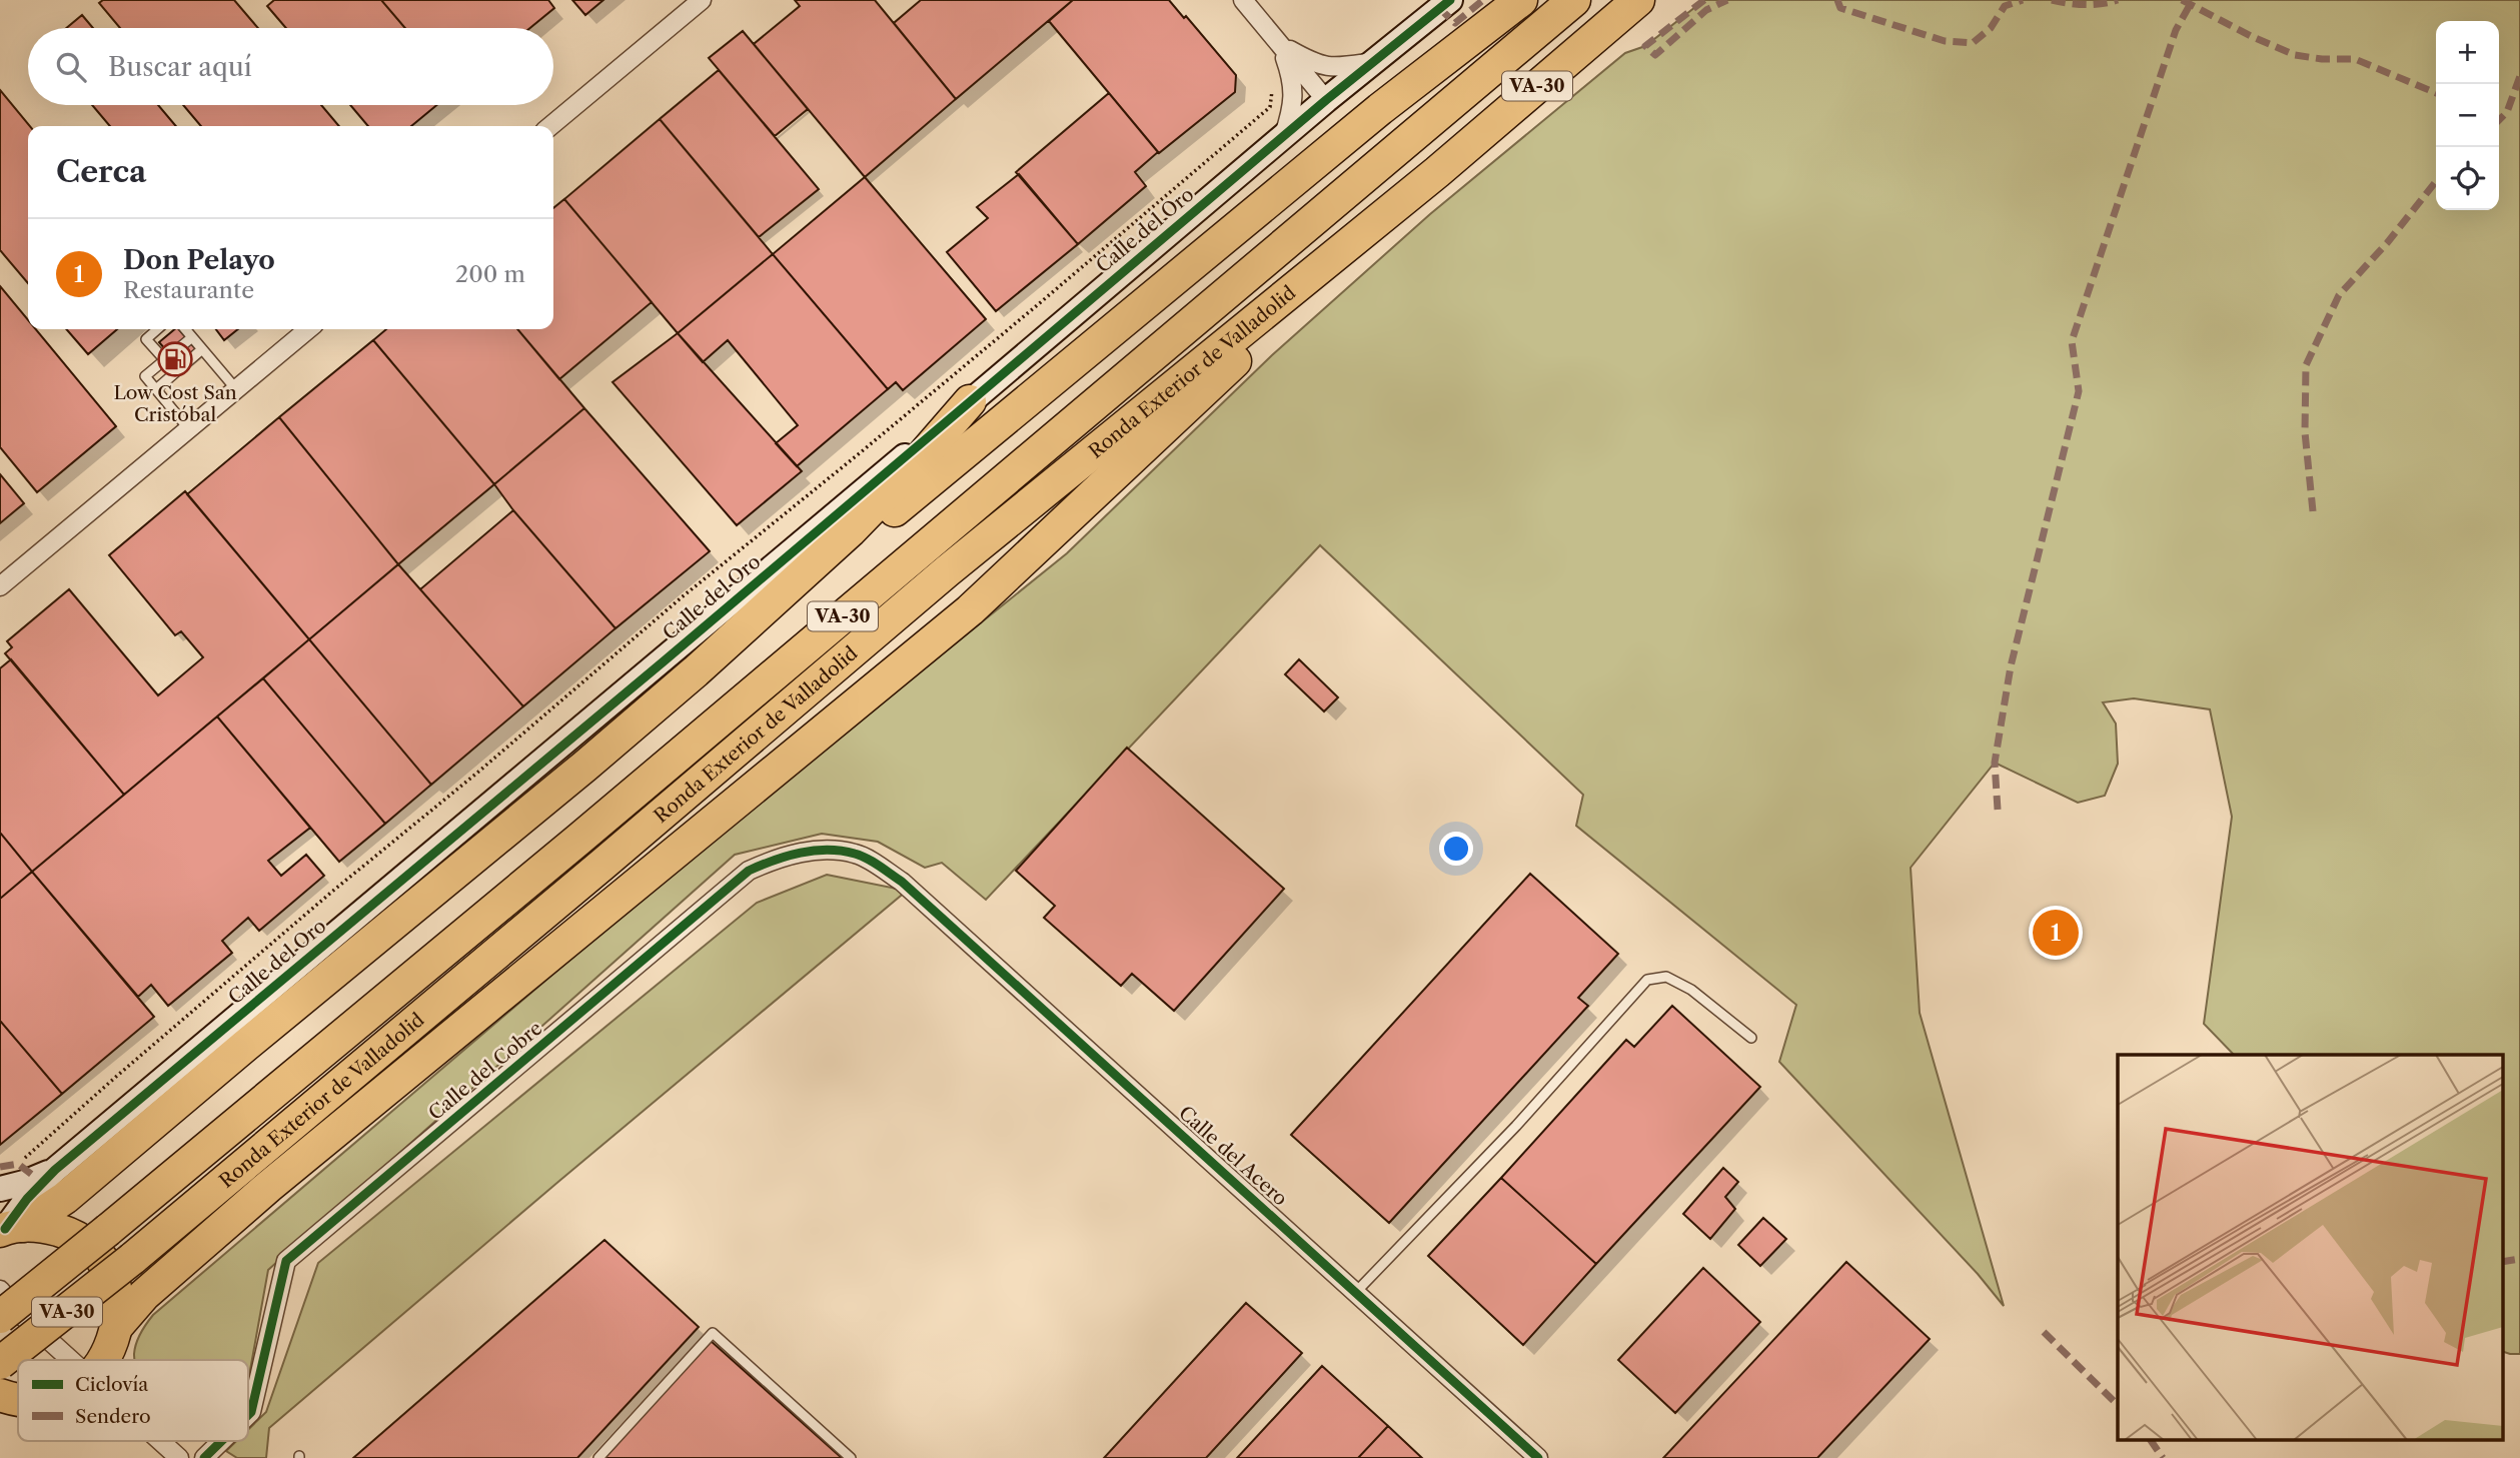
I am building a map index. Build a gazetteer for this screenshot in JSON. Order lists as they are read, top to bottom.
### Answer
{
  "streets": {
    "highway": ["VA-30", "Ronda Exterior de Valladolid"],
    "street": ["Calle del Oro", "Calle del Cobre", "Calle del Acero"]
  },
  "crossings": [
    ["Calle del Cobre", "Calle del Acero"]
  ],
  "places": {
    "fuel station": ["Low Cost San Cristóbal"]
  },
  "legend": ["Ciclovía", "Sendero"],
  "page": {
    "map_buttons": ["+", "−"],
    "search": "Buscar aquí",
    "heading": "Cerca",
    "list": [
      {
        "mark": "1",
        "name": "Don Pelayo",
        "note": "Restaurante",
        "value": "200 m"
      }
    ],
    "pins": "1"
  }
}
